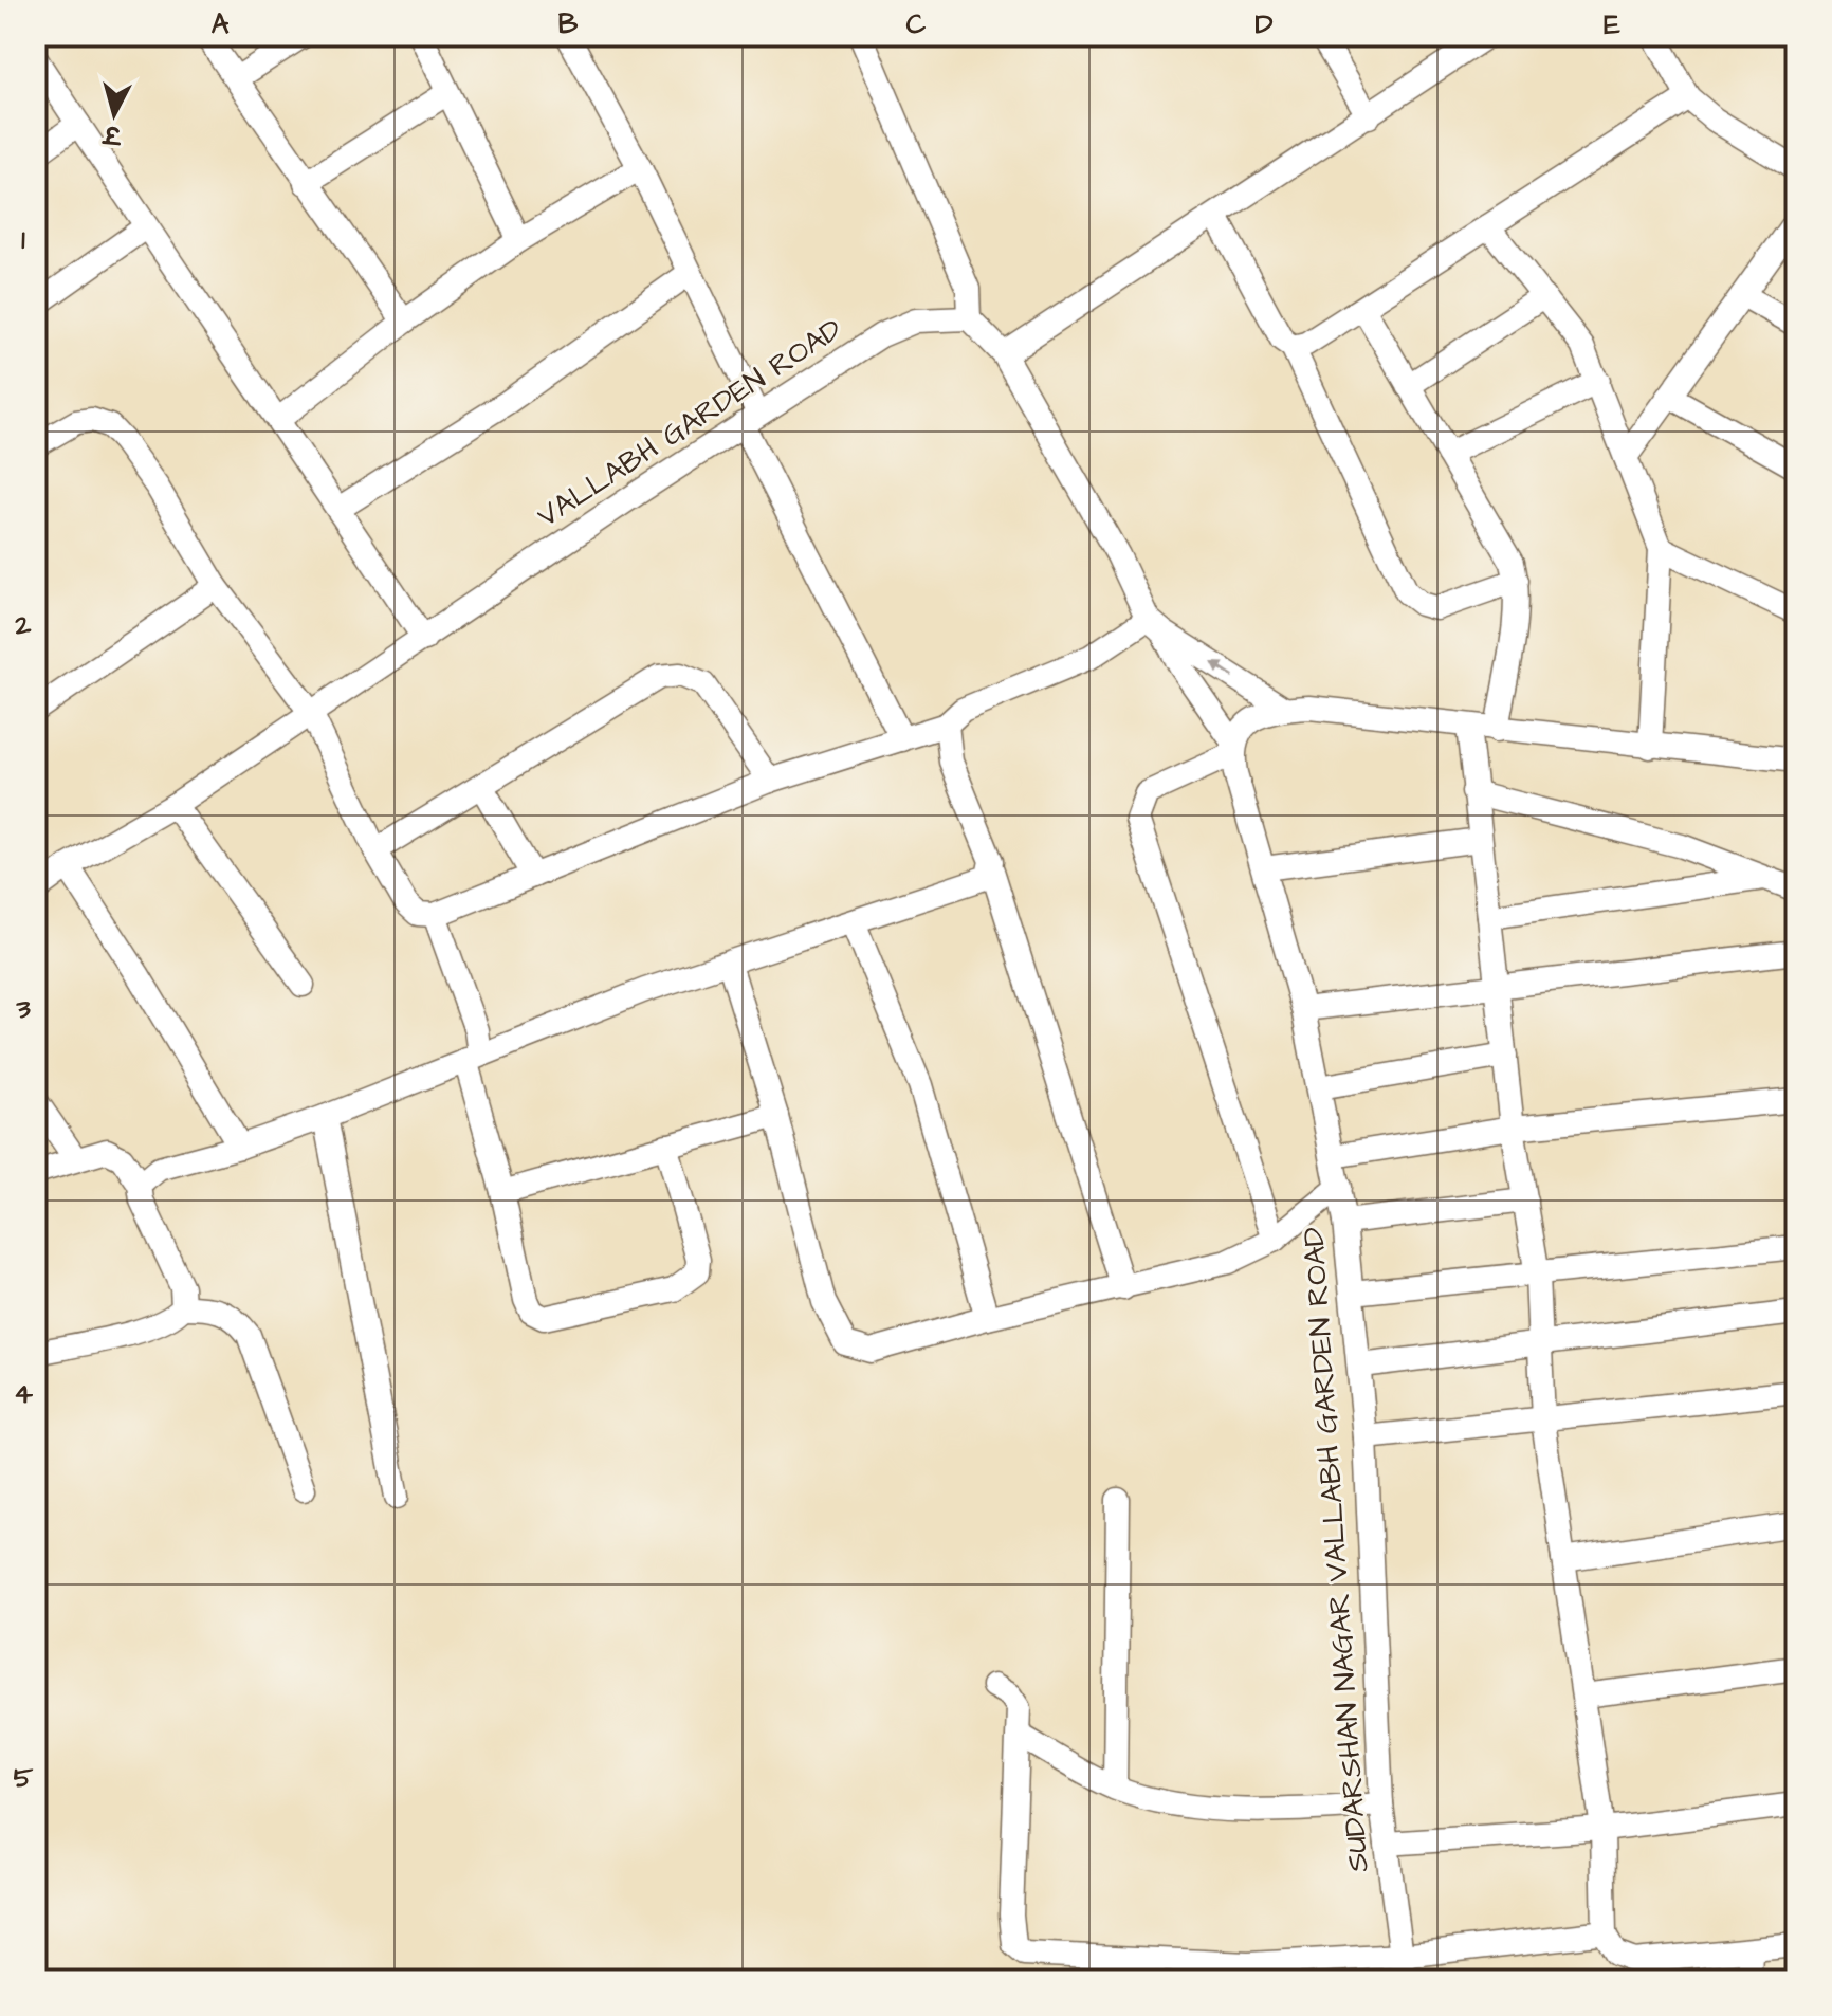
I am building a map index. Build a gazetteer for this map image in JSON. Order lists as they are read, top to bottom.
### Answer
{
  "streets": {
    "street": ["VALLABH GARDEN ROAD", "SUDARSHAN NAGAR VALLABH GARDEN ROAD"]
  },
  "north": "bottom",
  "grid": {
    "columns": [
      "A",
      "B",
      "C",
      "D",
      "E"
    ],
    "rows": [
      "1",
      "2",
      "3",
      "4",
      "5"
    ]
  }
}
